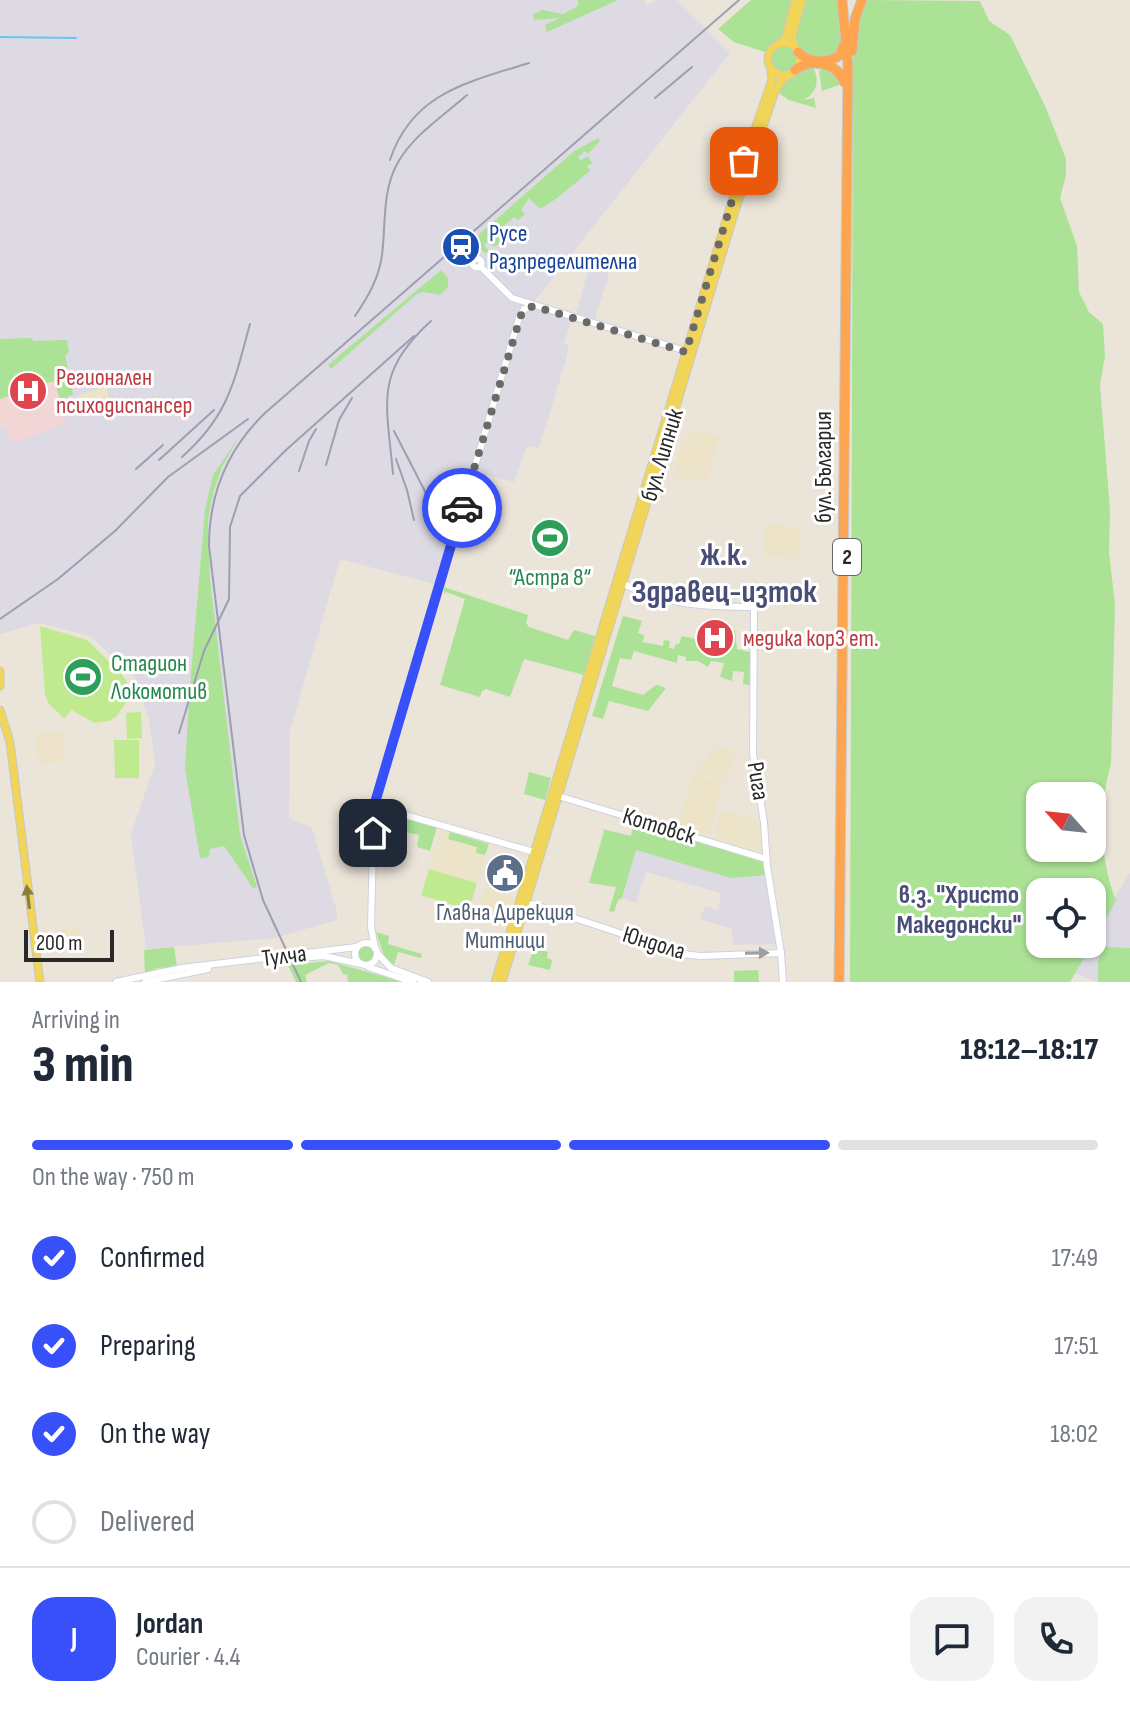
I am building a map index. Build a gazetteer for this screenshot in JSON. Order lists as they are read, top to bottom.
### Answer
{
  "streets": {
    "highway": ["бул. България", "2"],
    "main road": ["бул. Липник"],
    "street": [
      "Рига",
      "Котовск",
      "Юндола",
      "Тулча"
    ]
  },
  "crossings": [
    ["бул. Липник", "Рига"],
    ["бул. Липник", "Котовск"],
    ["бул. Липник", "Юндола"],
    ["Рига", "Котовск"],
    ["Рига", "Юндола"]
  ],
  "one_way": ["Юндола"],
  "districts": ["ж.к. Здравец-изток", "в.з. \"Христо Македонски\""],
  "places": {
    "station": ["Русе Разпределителна"],
    "hospital": ["Регионален психодиспансер", "медика кор3 ет."],
    "sports": ["“Астра 8“", "Стадион Локомотив"],
    "public building": ["Главна Дирекция Митници"]
  },
  "scale_bar": "200 m",
  "north": "top left",
  "page": {
    "scale": "200 m",
    "heading": ["3 min", "Arriving in", "18:12–18:17"],
    "panel": ["Jordan", "Courier · 4.4"],
    "bar": "On the way · 750 m",
    "list": [
      ["Confirmed", "17:49"],
      ["Preparing", "17:51"],
      ["On the way", "18:02"],
      "Delivered"
    ],
    "round": "J"
  }
}
